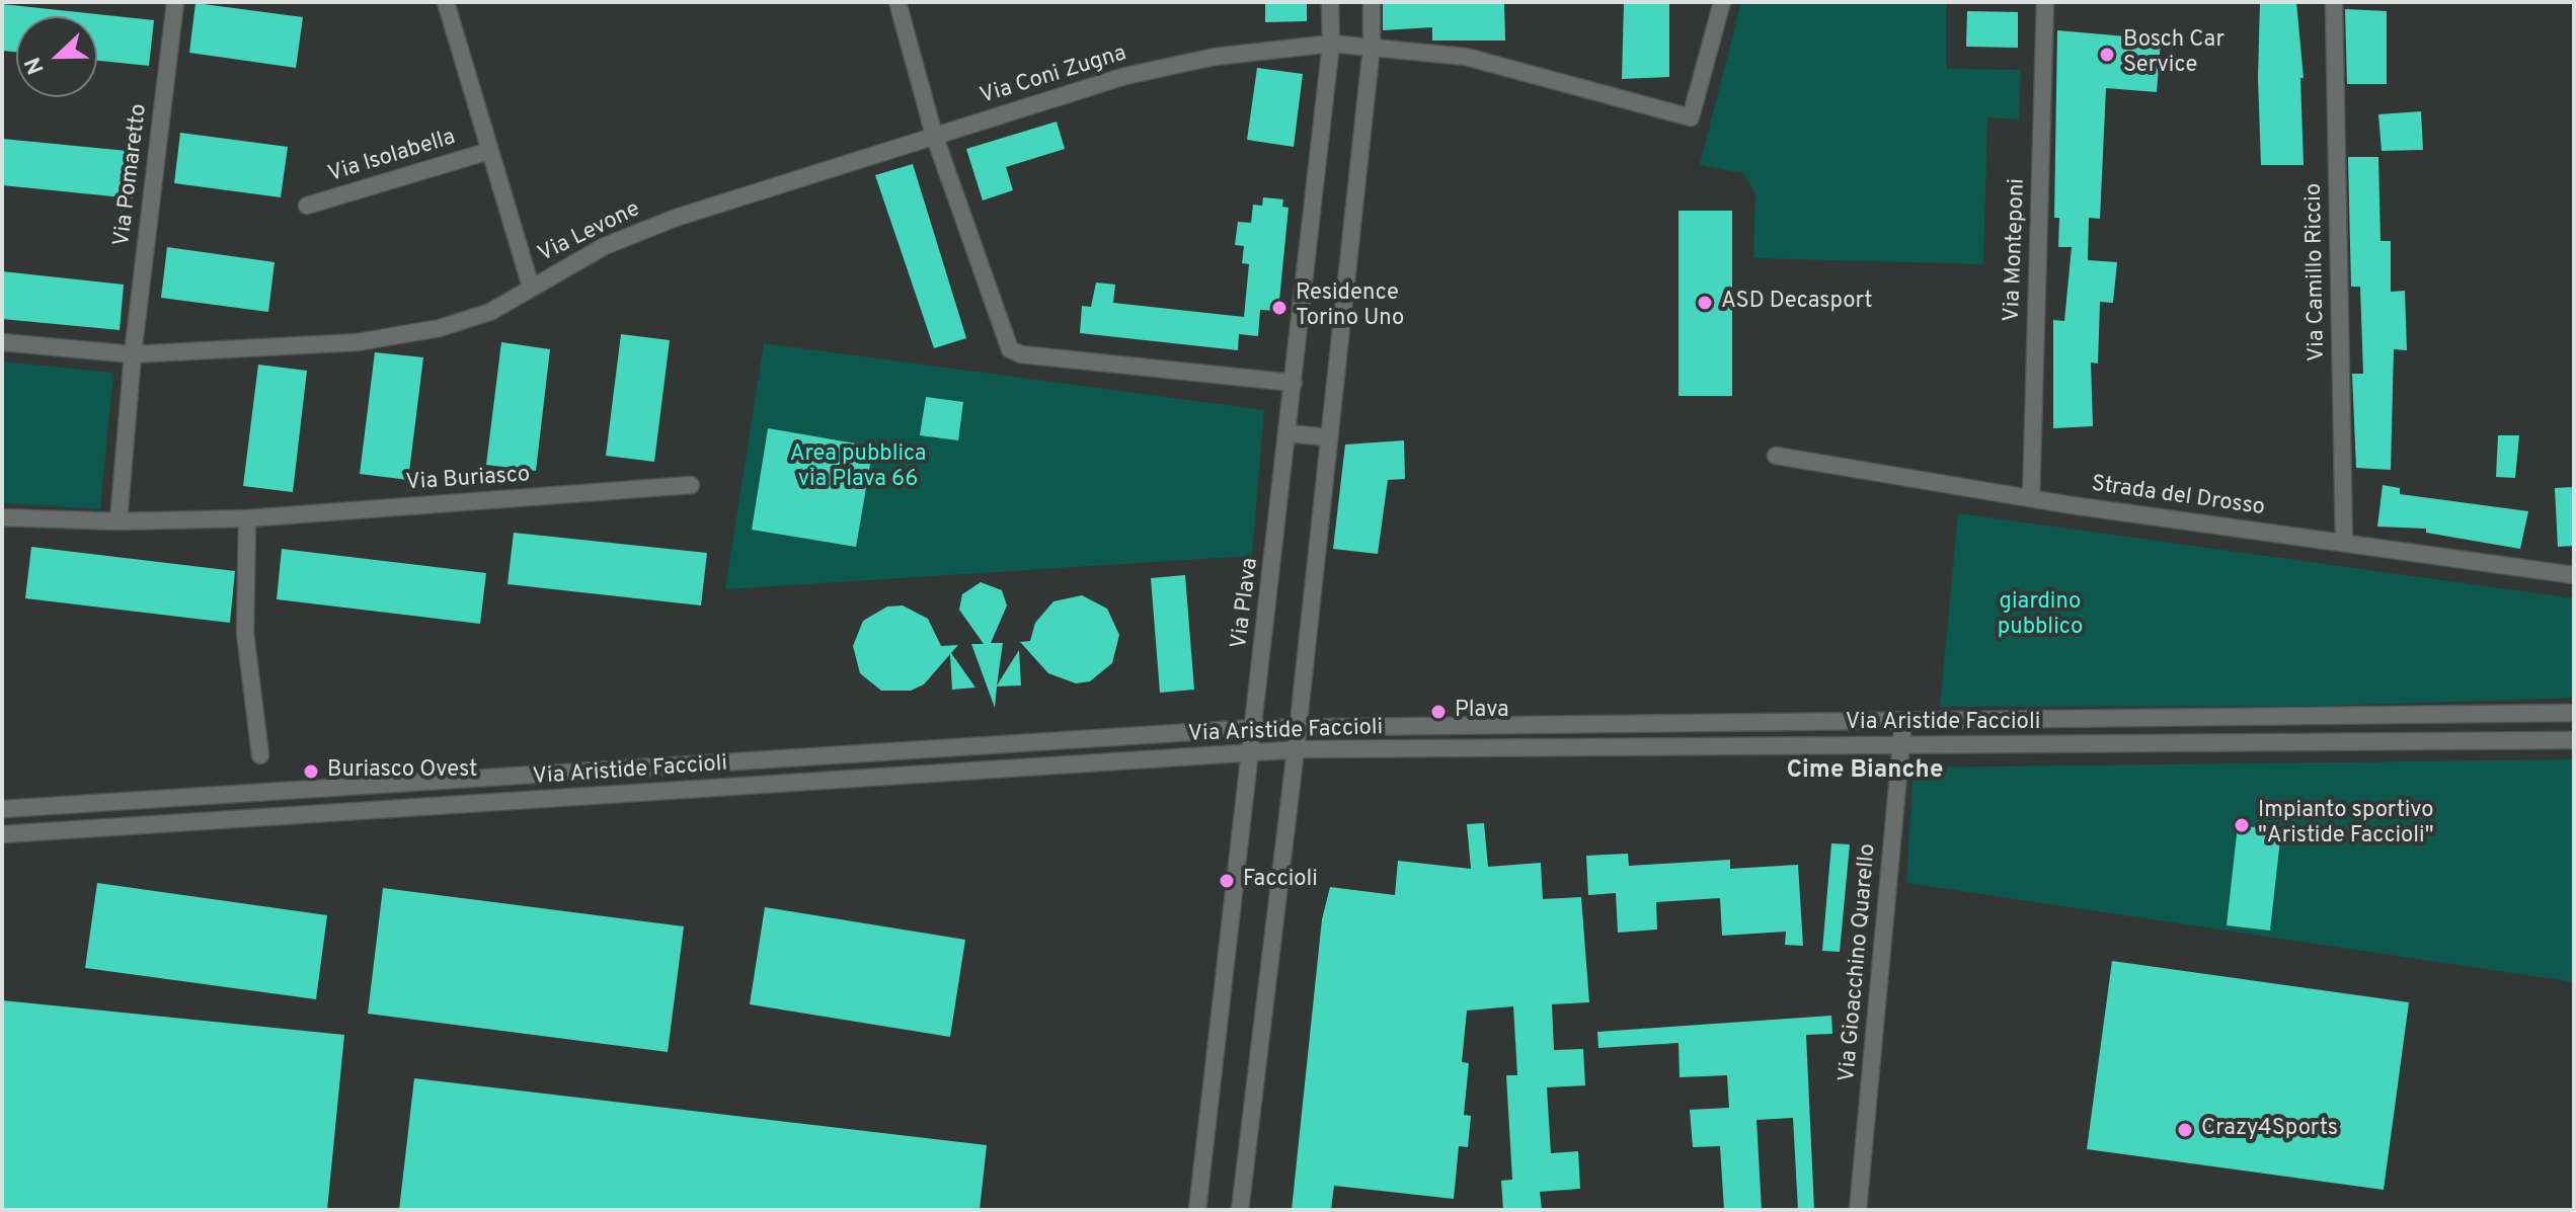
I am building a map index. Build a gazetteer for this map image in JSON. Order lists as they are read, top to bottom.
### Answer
{
  "streets": {
    "street": [
      "Via Coni Zugna",
      "Via Isolabella",
      "Via Pomaretto",
      "Via Levone",
      "Via Monteponi",
      "Via Camillo Riccio",
      "Via Buriasco",
      "Strada del Drosso",
      "Via Plava",
      "Via Aristide Faccioli",
      "Via Gioacchino Quarello"
    ]
  },
  "crossings": [
    ["Via Coni Zugna", "Via Levone"],
    ["Via Coni Zugna", "Via Plava"],
    ["Via Isolabella", "Via Levone"],
    ["Via Pomaretto", "Via Levone"],
    ["Via Monteponi", "Strada del Drosso"],
    ["Via Camillo Riccio", "Strada del Drosso"],
    ["Via Plava", "Via Aristide Faccioli"],
    ["Via Aristide Faccioli", "Via Gioacchino Quarello"]
  ],
  "districts": ["Cime Bianche"],
  "parks": ["Area pubblica via Plava 66", "giardino pubblico"],
  "places": [
    "Bosch Car Service",
    "ASD Decasport",
    "Residence Torino Uno",
    "Plava",
    "Buriasco Ovest",
    "Impianto sportivo \"Aristide Faccioli\"",
    "Faccioli",
    "Crazy4Sports"
  ],
  "north": "left"
}
